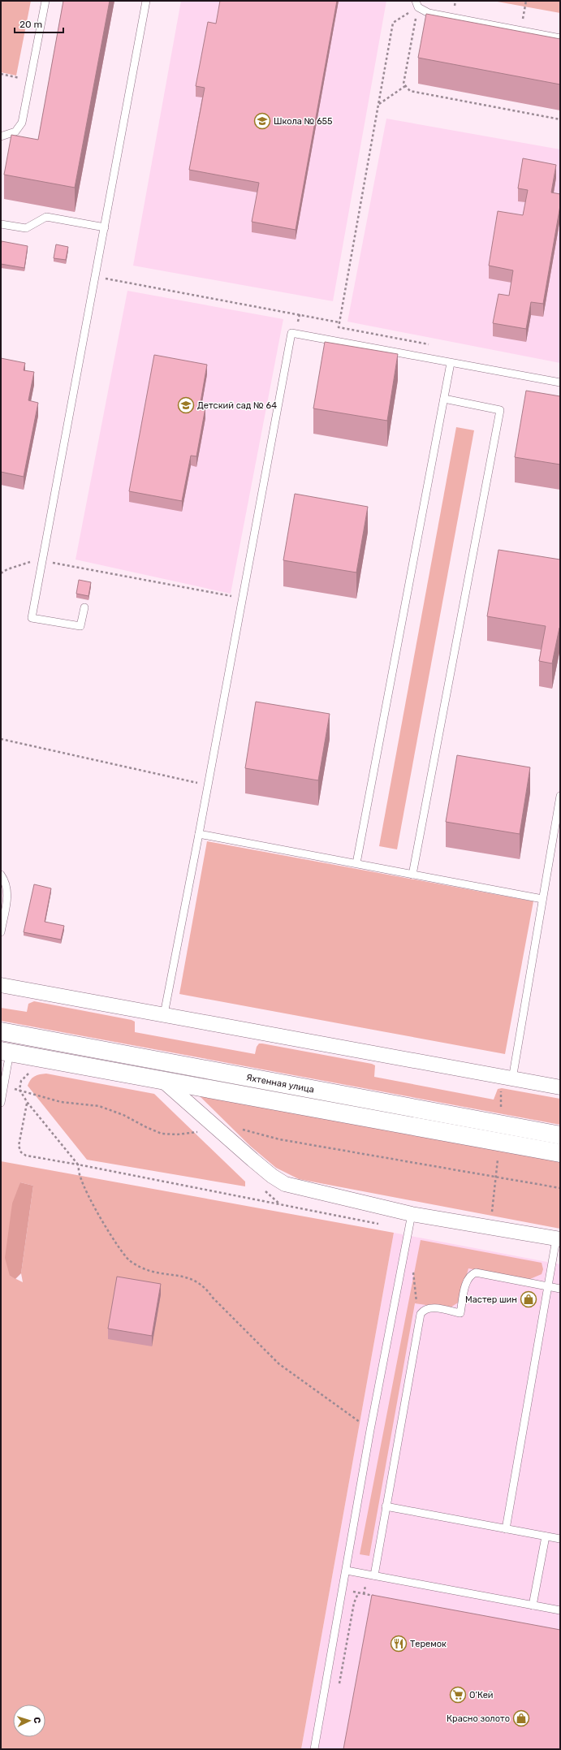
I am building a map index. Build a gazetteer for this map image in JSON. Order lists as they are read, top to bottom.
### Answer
{
  "streets": {
    "street": ["Яхтенная улица"]
  },
  "places": {
    "school or university": ["Школа № 655", "Детский сад № 64"],
    "shop": ["Мастер шин", "Красно золото"],
    "restaurant": ["Теремок"],
    "supermarket": ["О’Кей"]
  },
  "scale_bar": "20 m",
  "north": "right"
}
